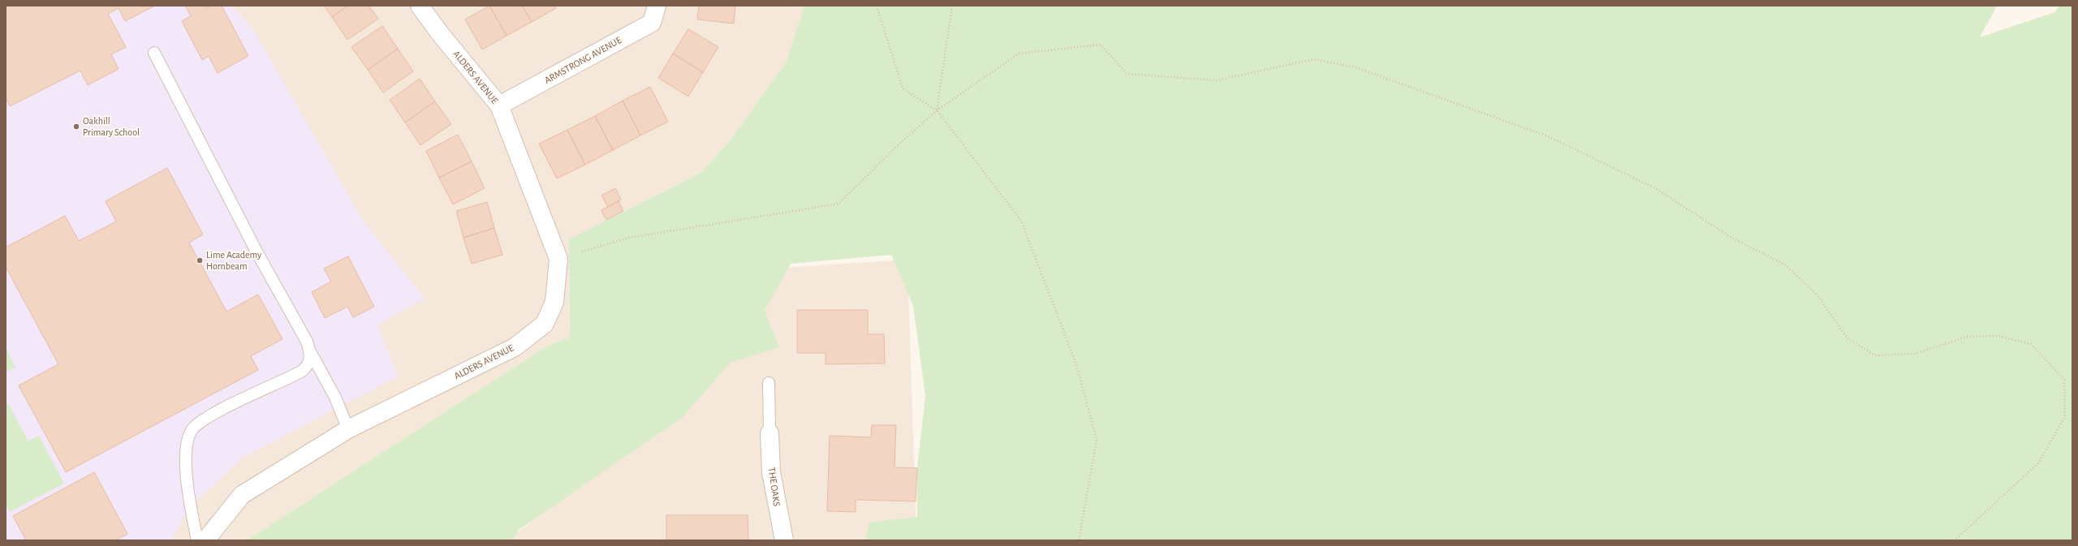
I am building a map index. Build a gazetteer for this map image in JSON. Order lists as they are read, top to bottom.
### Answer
{
  "streets": {
    "street": ["ARMSTRONG AVENUE", "ALDERS AVENUE", "THE OAKS"]
  },
  "crossings": [
    ["ARMSTRONG AVENUE", "ALDERS AVENUE"]
  ],
  "places": ["Oakhill Primary School", "Lime Academy Hornbeam"]
}
